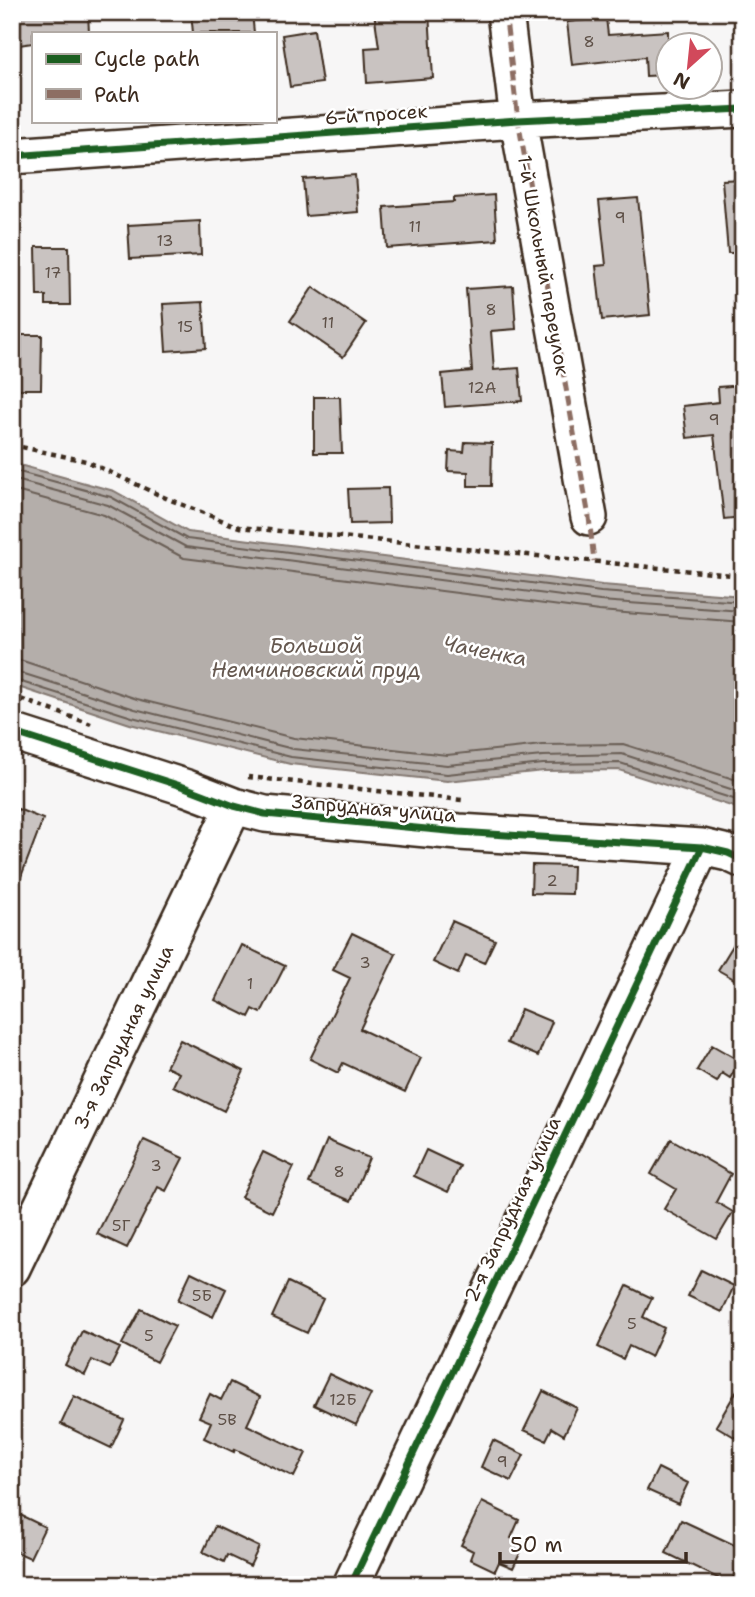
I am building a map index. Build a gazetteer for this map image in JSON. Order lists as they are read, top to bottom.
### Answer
{
  "streets": {
    "street": [
      "6-й просек",
      "1-й Школьный переулок",
      "Запрудная улица",
      "3-я Запрудная улица",
      "2-я Запрудная улица"
    ]
  },
  "crossings": [
    ["6-й просек", "1-й Школьный переулок"],
    ["Запрудная улица", "3-я Запрудная улица"],
    ["Запрудная улица", "2-я Запрудная улица"]
  ],
  "water": ["Большой Немчиновский пруд", "Чаченка"],
  "house_numbers": [
    "8",
    "9",
    "11",
    "13",
    "17",
    "8",
    "11",
    "15",
    "12А",
    "9",
    "2",
    "3",
    "1",
    "3",
    "8",
    "5Г",
    "5Б",
    "5",
    "5",
    "12Б",
    "5В",
    "9"
  ],
  "legend": ["Cycle path", "Path"],
  "scale_bar": "50 m",
  "north": "bottom left"
}
